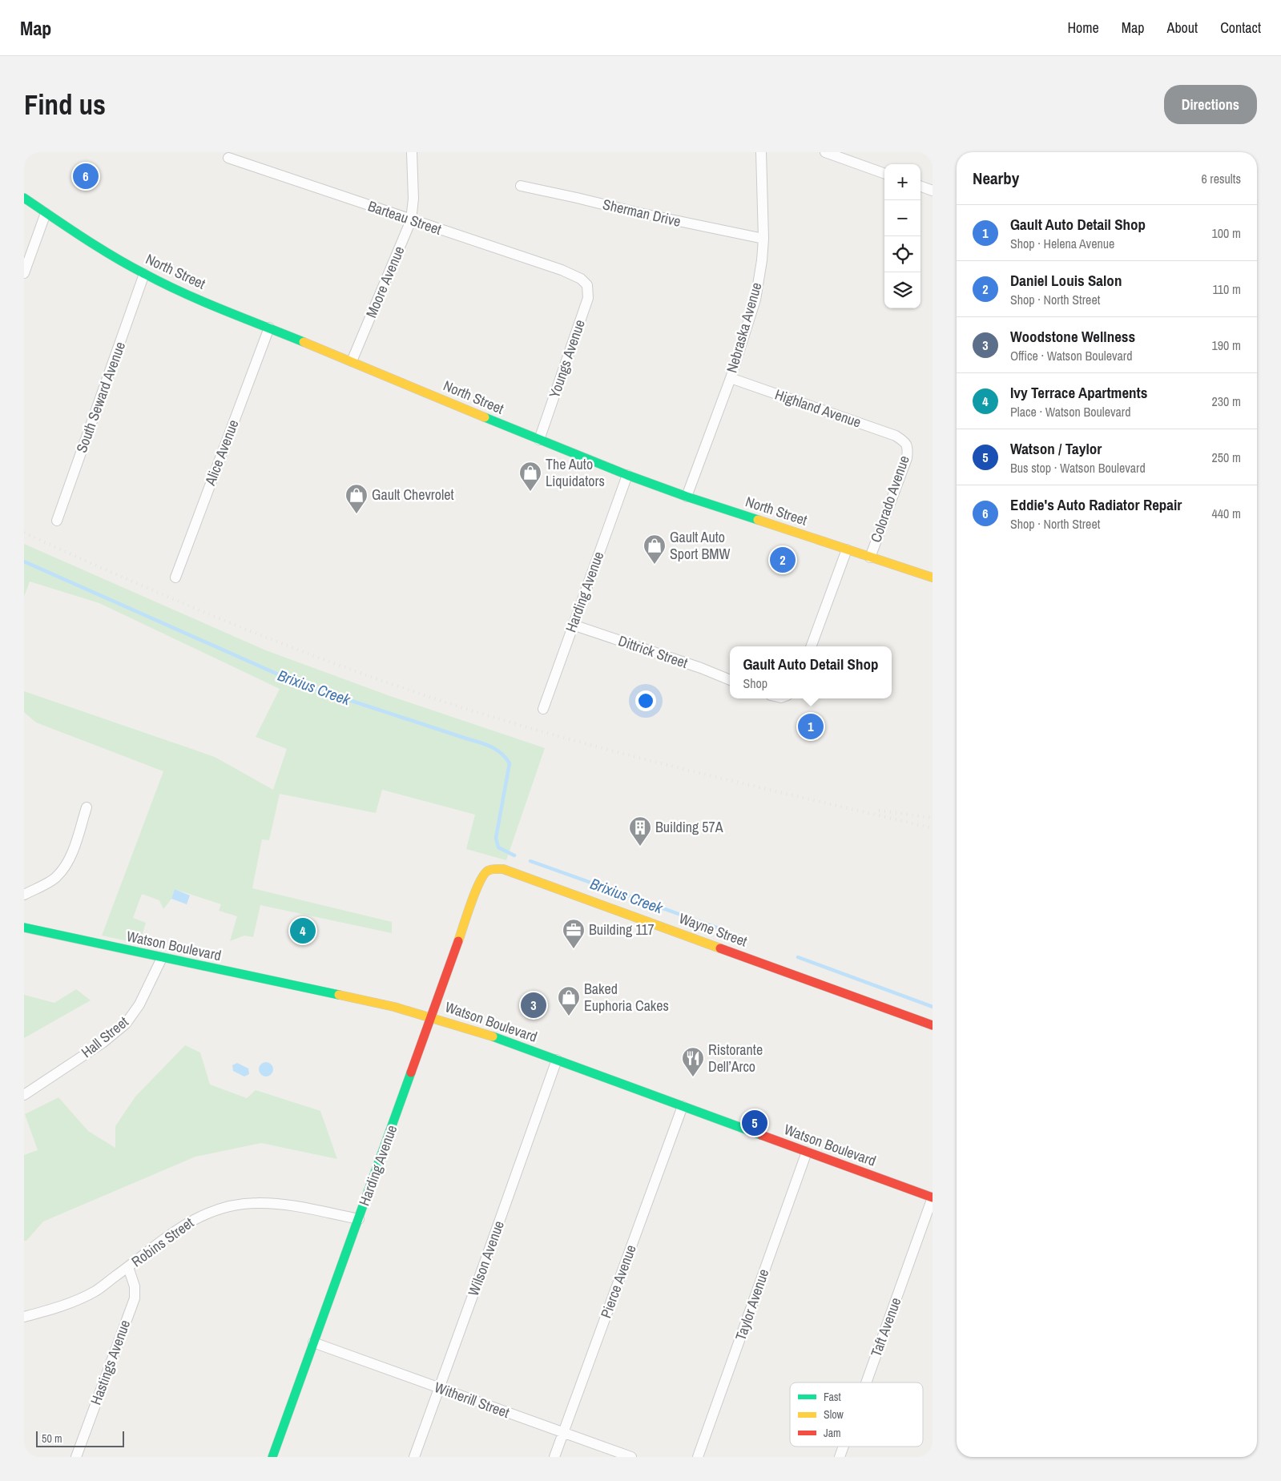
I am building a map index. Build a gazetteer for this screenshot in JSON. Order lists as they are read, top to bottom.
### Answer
{
  "streets": {
    "street": [
      "Sherman Drive",
      "Barteau Street",
      "North Street",
      "Moore Avenue",
      "Nebraska Avenue",
      "Youngs Avenue",
      "South Seward Avenue",
      "Highland Avenue",
      "Alice Avenue",
      "Colorado Avenue",
      "Harding Avenue",
      "Dittrick Street",
      "Wayne Street",
      "Watson Boulevard",
      "Hall Street",
      "Robins Street",
      "Wilson Avenue",
      "Pierce Avenue",
      "Taylor Avenue",
      "Taft Avenue",
      "Hastings Avenue",
      "Witherill Street"
    ]
  },
  "crossings": [
    ["Sherman Drive", "Nebraska Avenue"],
    ["Barteau Street", "Moore Avenue"],
    ["Barteau Street", "Youngs Avenue"],
    ["North Street", "Moore Avenue"],
    ["North Street", "Nebraska Avenue"],
    ["North Street", "Youngs Avenue"],
    ["North Street", "South Seward Avenue"],
    ["North Street", "Alice Avenue"],
    ["North Street", "Colorado Avenue"],
    ["North Street", "Harding Avenue"],
    ["Nebraska Avenue", "Highland Avenue"],
    ["Highland Avenue", "Colorado Avenue"],
    ["Harding Avenue", "Dittrick Street"],
    ["Harding Avenue", "Wayne Street"],
    ["Harding Avenue", "Watson Boulevard"],
    ["Harding Avenue", "Robins Street"],
    ["Harding Avenue", "Witherill Street"],
    ["Watson Boulevard", "Hall Street"],
    ["Watson Boulevard", "Wilson Avenue"],
    ["Watson Boulevard", "Pierce Avenue"],
    ["Watson Boulevard", "Taylor Avenue"],
    ["Watson Boulevard", "Taft Avenue"],
    ["Robins Street", "Hastings Avenue"],
    ["Wilson Avenue", "Witherill Street"],
    ["Pierce Avenue", "Witherill Street"]
  ],
  "water": ["Brixius Creek"],
  "places": {
    "shop": [
      "The Auto Liquidators",
      "Gault Chevrolet",
      "Gault Auto Sport BMW",
      "Baked Euphoria Cakes"
    ],
    "building": ["Building 57A"],
    "office": ["Building 117"],
    "restaurant": ["Ristorante Dell’Arco"]
  },
  "legend": ["Fast", "Slow", "Jam"],
  "scale_bar": "50 m",
  "page": {
    "header": "Map",
    "nav": [
      "Home",
      "Map",
      "About",
      "Contact"
    ],
    "buttons": "Directions",
    "title": "Find us",
    "heading": ["Nearby", "6 results"],
    "pins": [
      "6",
      "2",
      "1",
      "4",
      "3",
      "5"
    ],
    "map_buttons": ["+", "−"],
    "list": [
      {
        "mark": "1",
        "name": "Gault Auto Detail Shop",
        "note": "Shop · Helena Avenue",
        "value": "100 m"
      },
      {
        "mark": "2",
        "name": "Daniel Louis Salon",
        "note": "Shop · North Street",
        "value": "110 m"
      },
      {
        "mark": "3",
        "name": "Woodstone Wellness",
        "note": "Office · Watson Boulevard",
        "value": "190 m"
      },
      {
        "mark": "4",
        "name": "Ivy Terrace Apartments",
        "note": "Place · Watson Boulevard",
        "value": "230 m"
      },
      {
        "mark": "5",
        "name": "Watson / Taylor",
        "note": "Bus stop · Watson Boulevard",
        "value": "250 m"
      },
      {
        "mark": "6",
        "name": "Eddie's Auto Radiator Repair",
        "note": "Shop · North Street",
        "value": "440 m"
      }
    ],
    "popup": ["Gault Auto Detail Shop", "Shop"],
    "scale": "50 m"
  }
}
